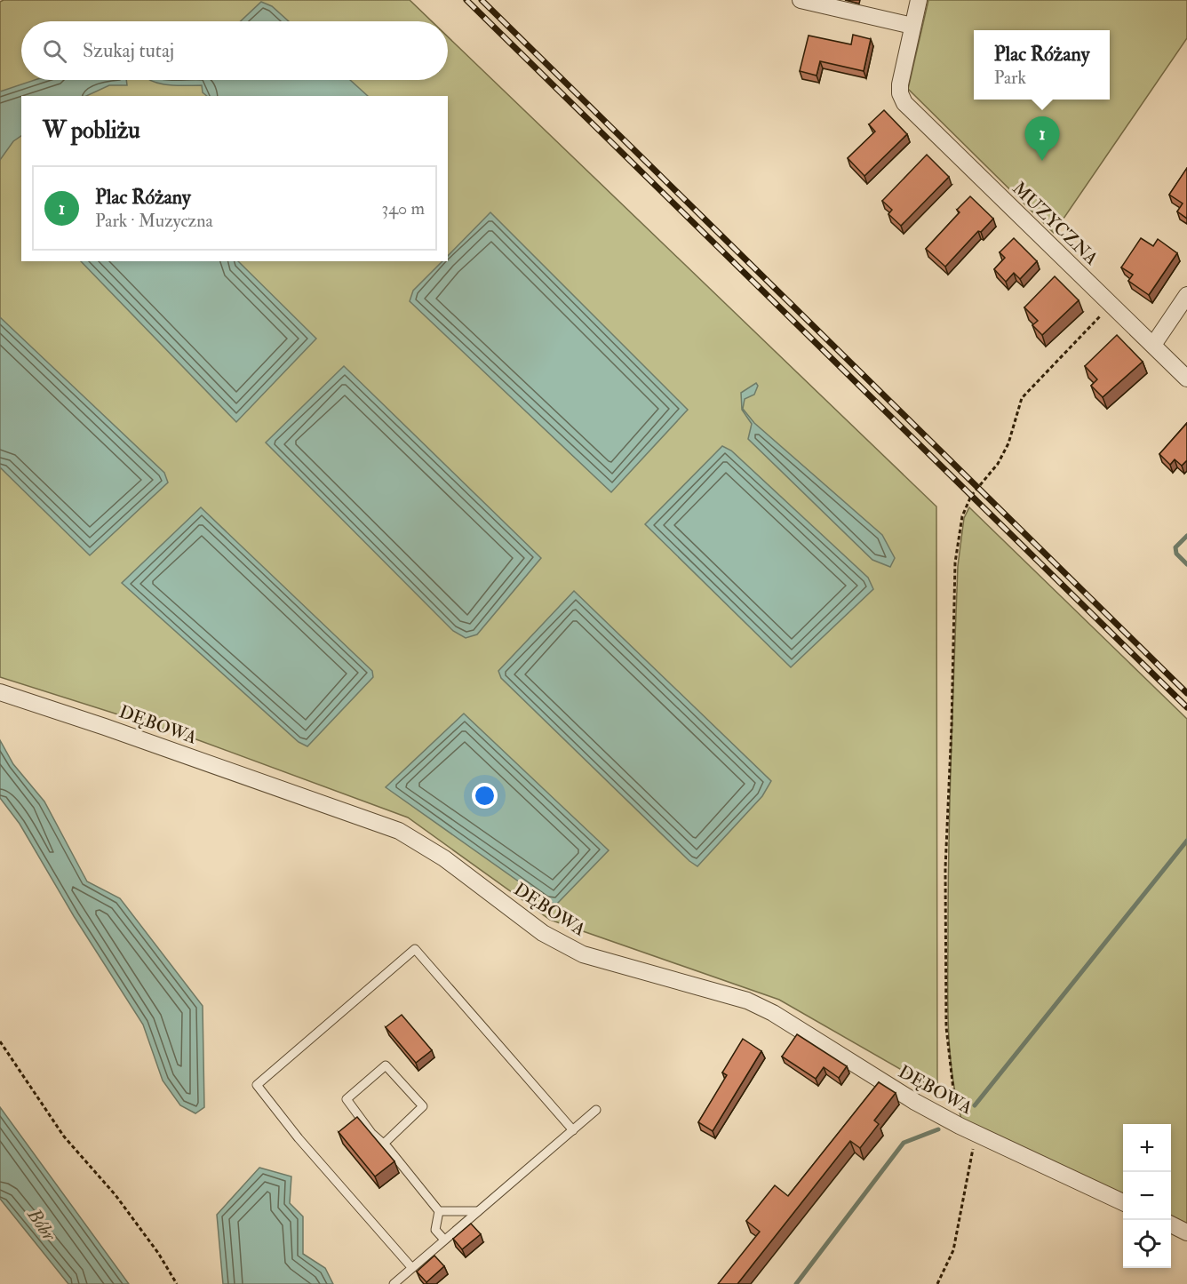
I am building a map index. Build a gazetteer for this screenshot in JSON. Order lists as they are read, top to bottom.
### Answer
{
  "streets": {
    "street": ["MUZYCZNA", "DĘBOWA"]
  },
  "water": ["Bóbr"],
  "page": {
    "search": "Szukaj tutaj",
    "popup": ["Plac Różany", "Park"],
    "heading": "W pobliżu",
    "pins": "1",
    "list": [
      {
        "mark": "1",
        "name": "Plac Różany",
        "note": "Park · Muzyczna",
        "value": "340 m"
      }
    ],
    "map_buttons": ["+", "−"]
  }
}
